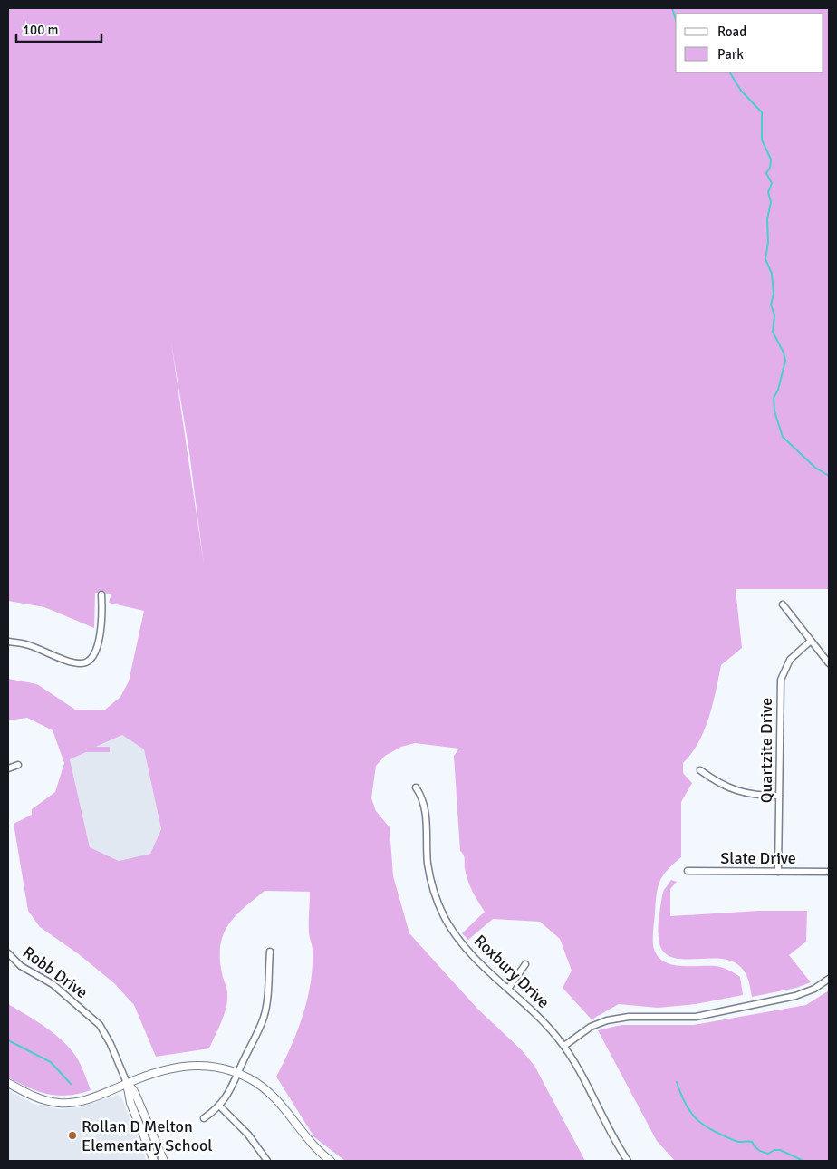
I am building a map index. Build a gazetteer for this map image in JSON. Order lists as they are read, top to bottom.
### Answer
{
  "streets": {
    "street": [
      "Quartzite Drive",
      "Slate Drive",
      "Roxbury Drive",
      "Robb Drive"
    ]
  },
  "crossings": [
    ["Quartzite Drive", "Slate Drive"]
  ],
  "places": ["Rollan D Melton Elementary School"],
  "legend": ["Road", "Park"],
  "scale_bar": "100 m"
}
